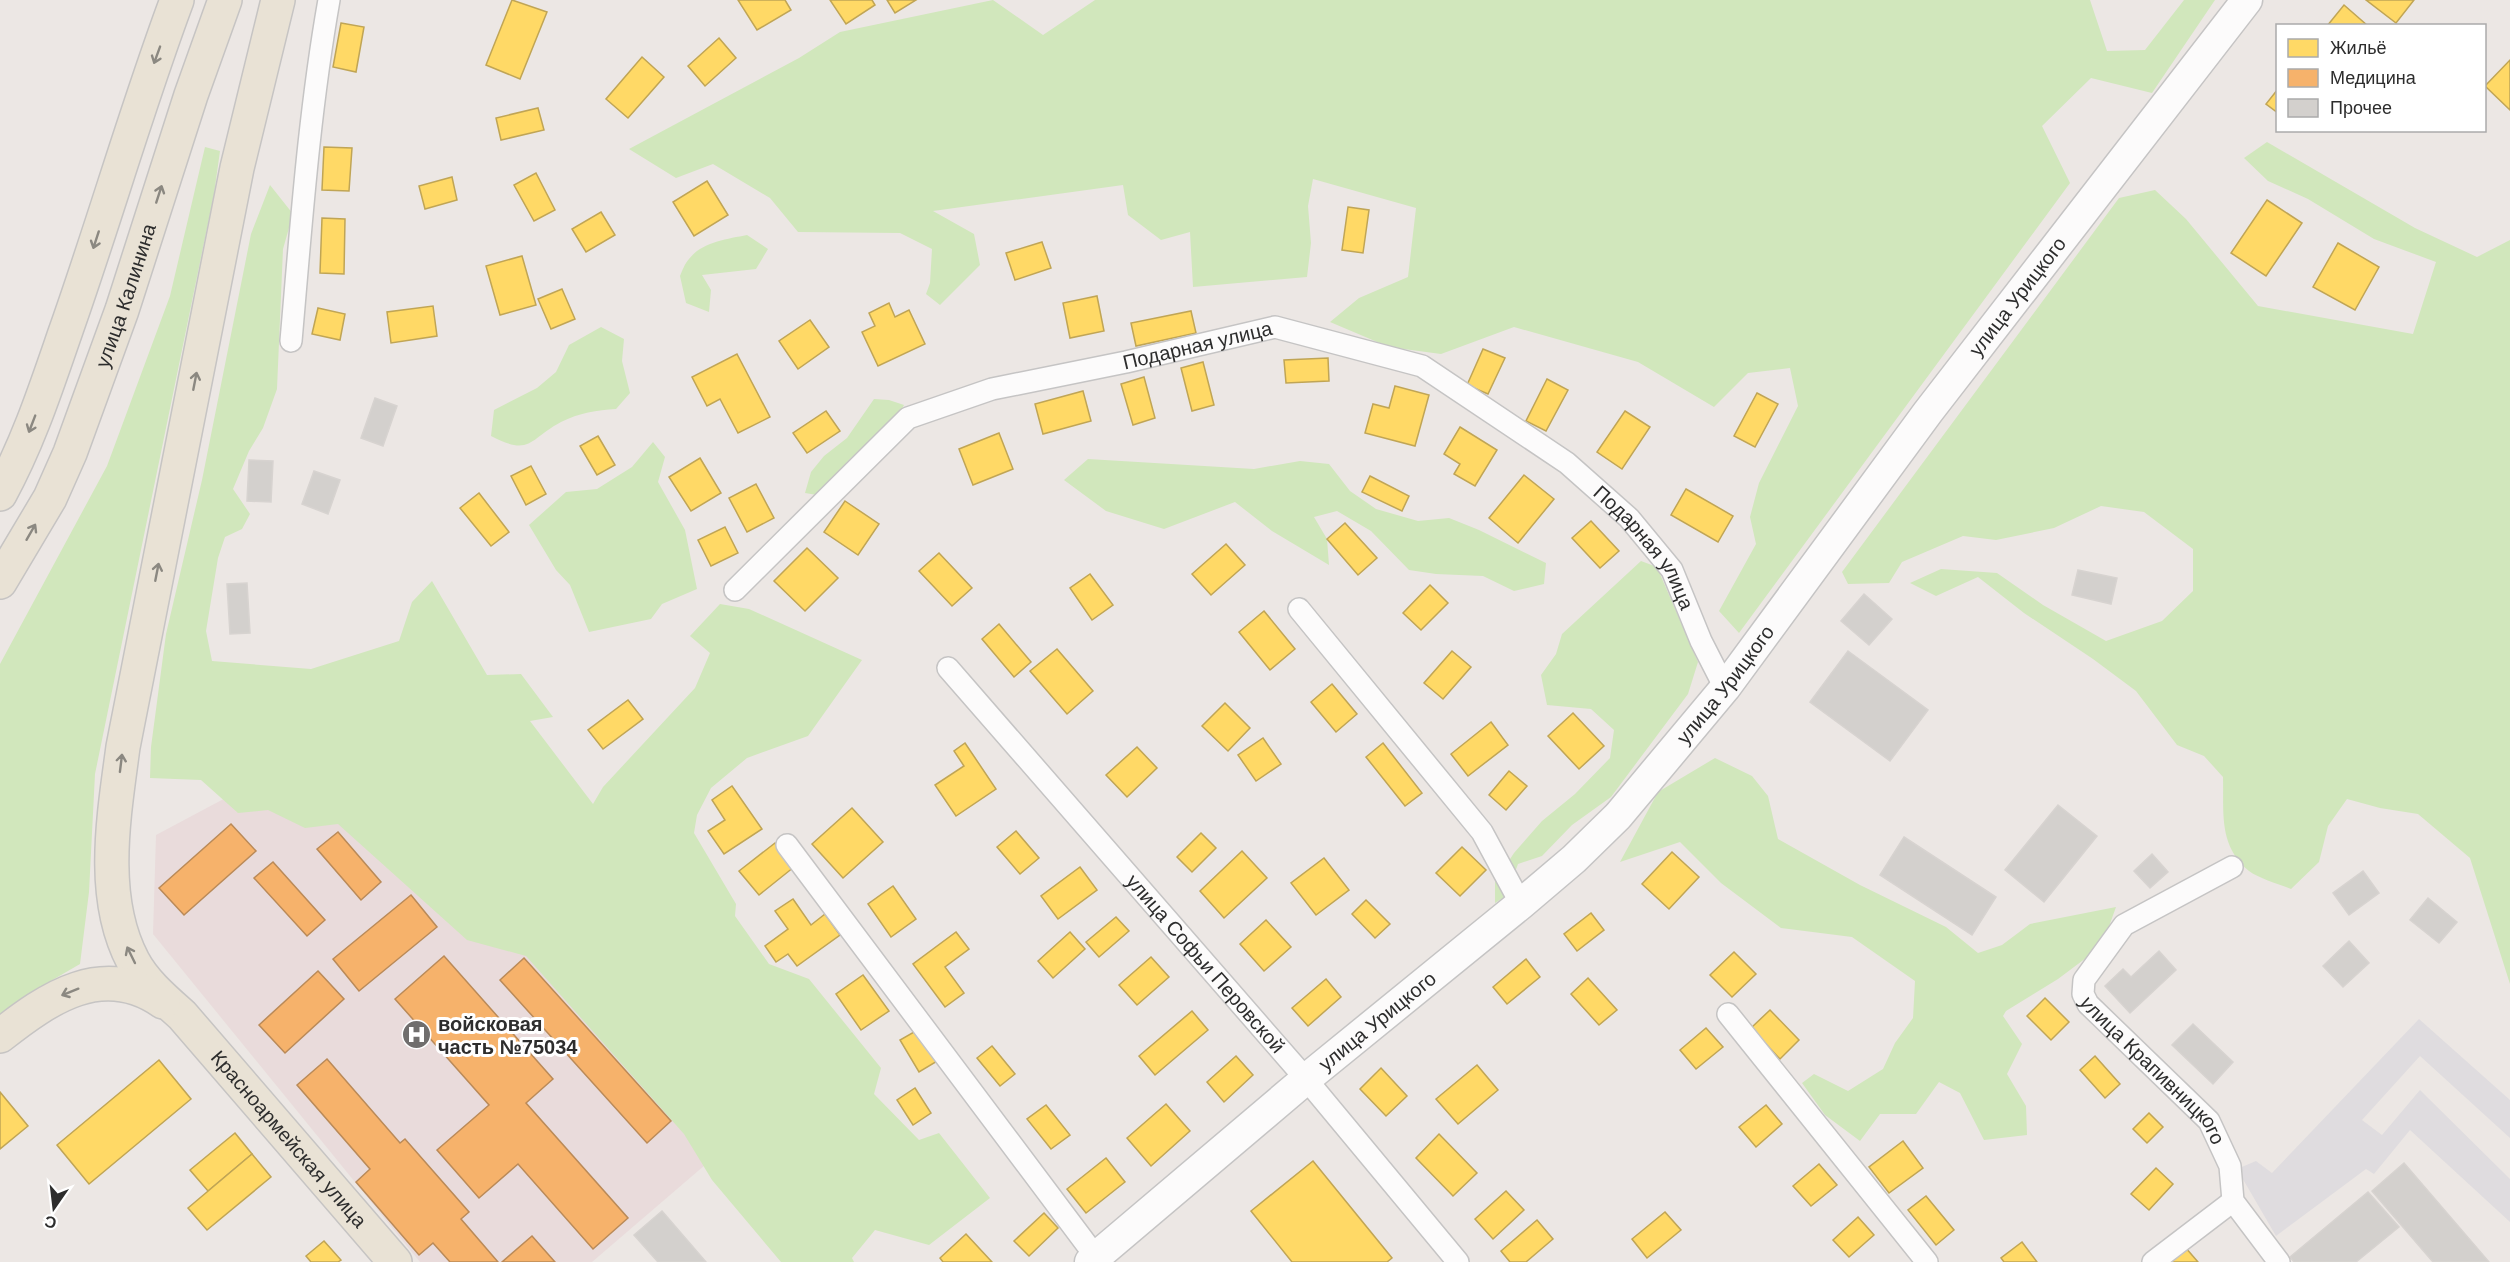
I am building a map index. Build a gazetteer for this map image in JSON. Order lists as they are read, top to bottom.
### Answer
{
  "streets": {
    "main road": ["улица Калинина", "улица Урицкого", "Красноармейская улица"],
    "street": ["Подарная улица", "улица Софьи Перовской", "улица Крапивницкого"]
  },
  "crossings": [
    ["улица Урицкого", "Подарная улица"],
    ["улица Урицкого", "улица Софьи Перовской"]
  ],
  "places": {
    "hospital": ["войсковая часть №75034"]
  },
  "legend": ["Жильё", "Медицина", "Прочее"],
  "north": "bottom"
}
